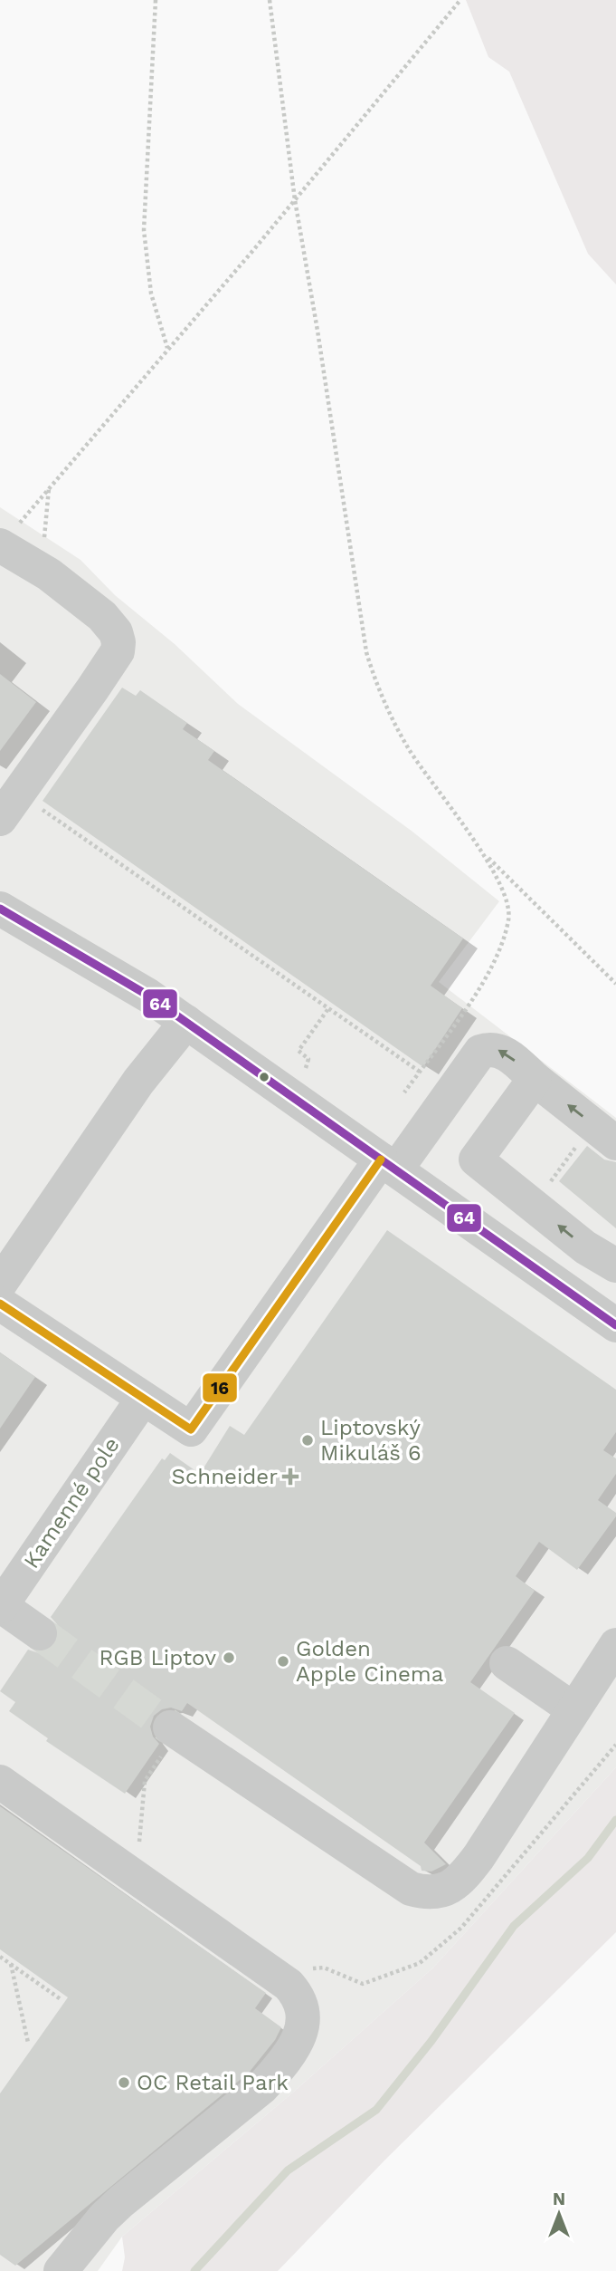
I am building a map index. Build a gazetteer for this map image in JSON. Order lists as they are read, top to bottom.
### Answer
{
  "streets": {
    "street": ["Kamenné pole"]
  },
  "places": {
    "other": [
      "Liptovský Mikuláš 6",
      "RGB Liptov",
      "Golden Apple Cinema",
      "OC Retail Park"
    ],
    "health": ["Schneider"]
  },
  "lines": ["transit line 64", "transit line 16"],
  "north": "top"
}
